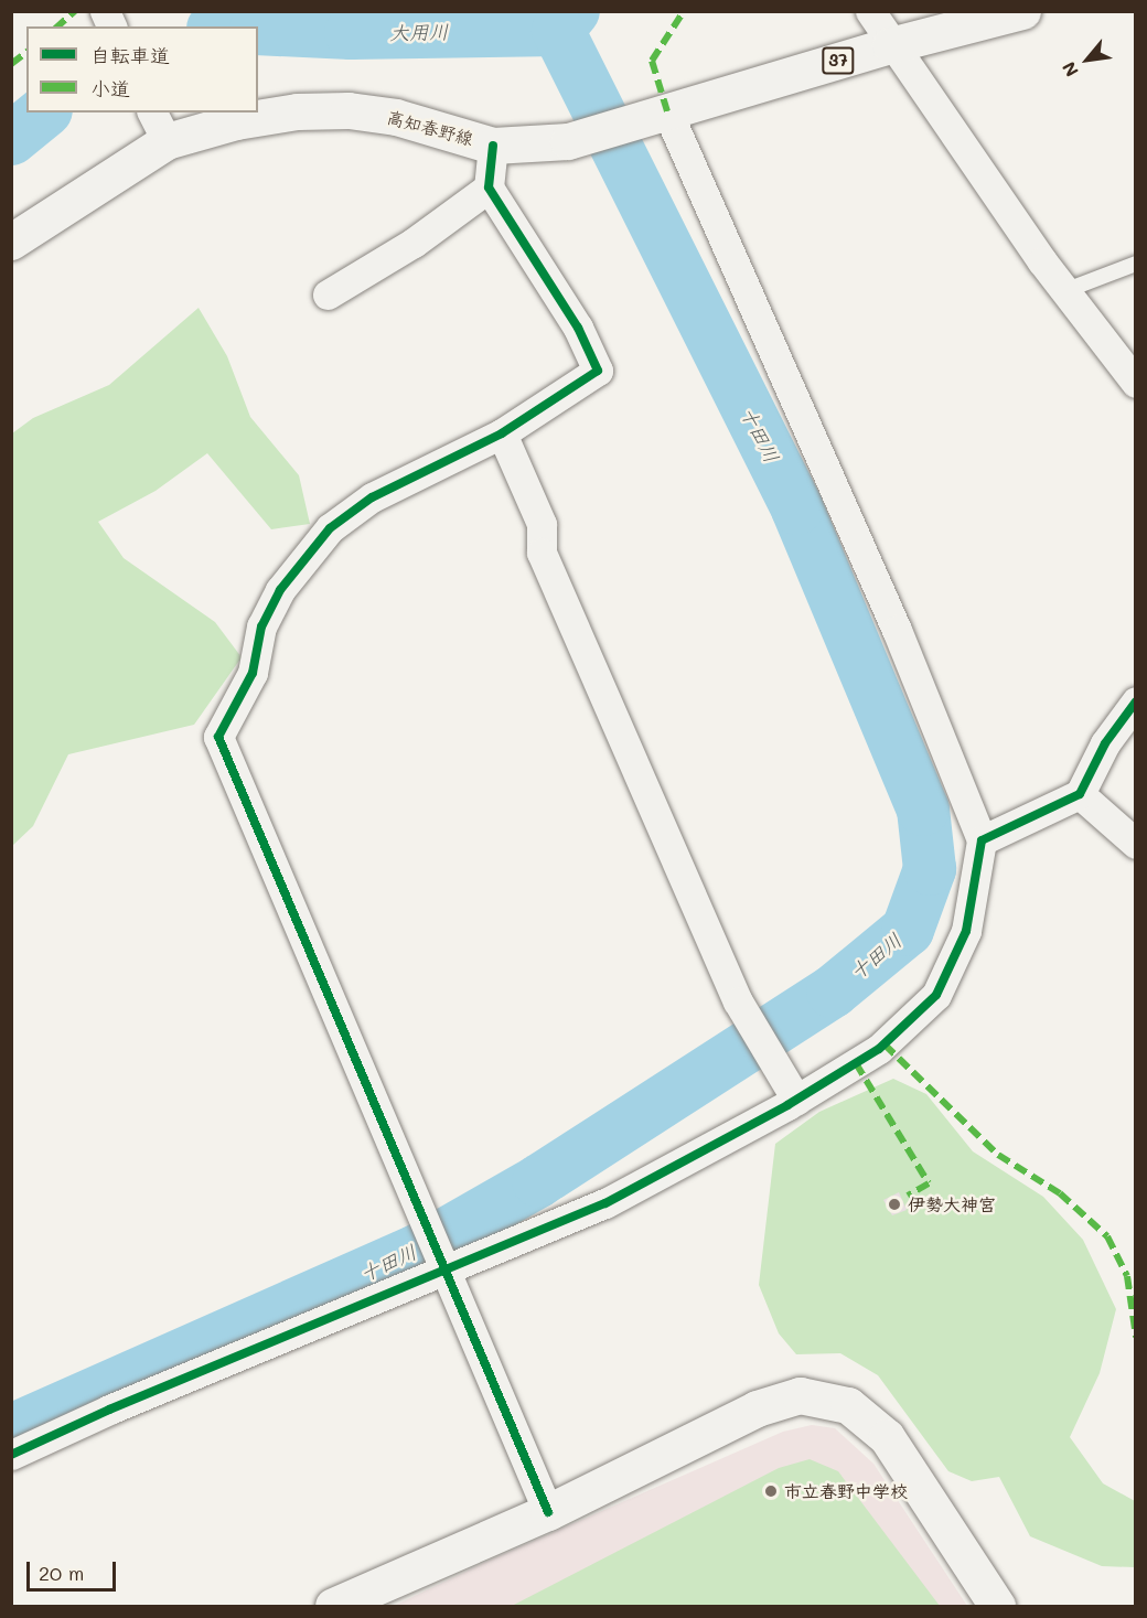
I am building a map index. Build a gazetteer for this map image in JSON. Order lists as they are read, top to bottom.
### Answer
{
  "streets": {
    "main road": ["37", "高知春野線"]
  },
  "water": ["大用川", "十田川"],
  "places": ["伊勢大神宮", "市立春野中学校"],
  "legend": ["自転車道", "小道"],
  "scale_bar": "20 m",
  "north": "bottom left"
}
